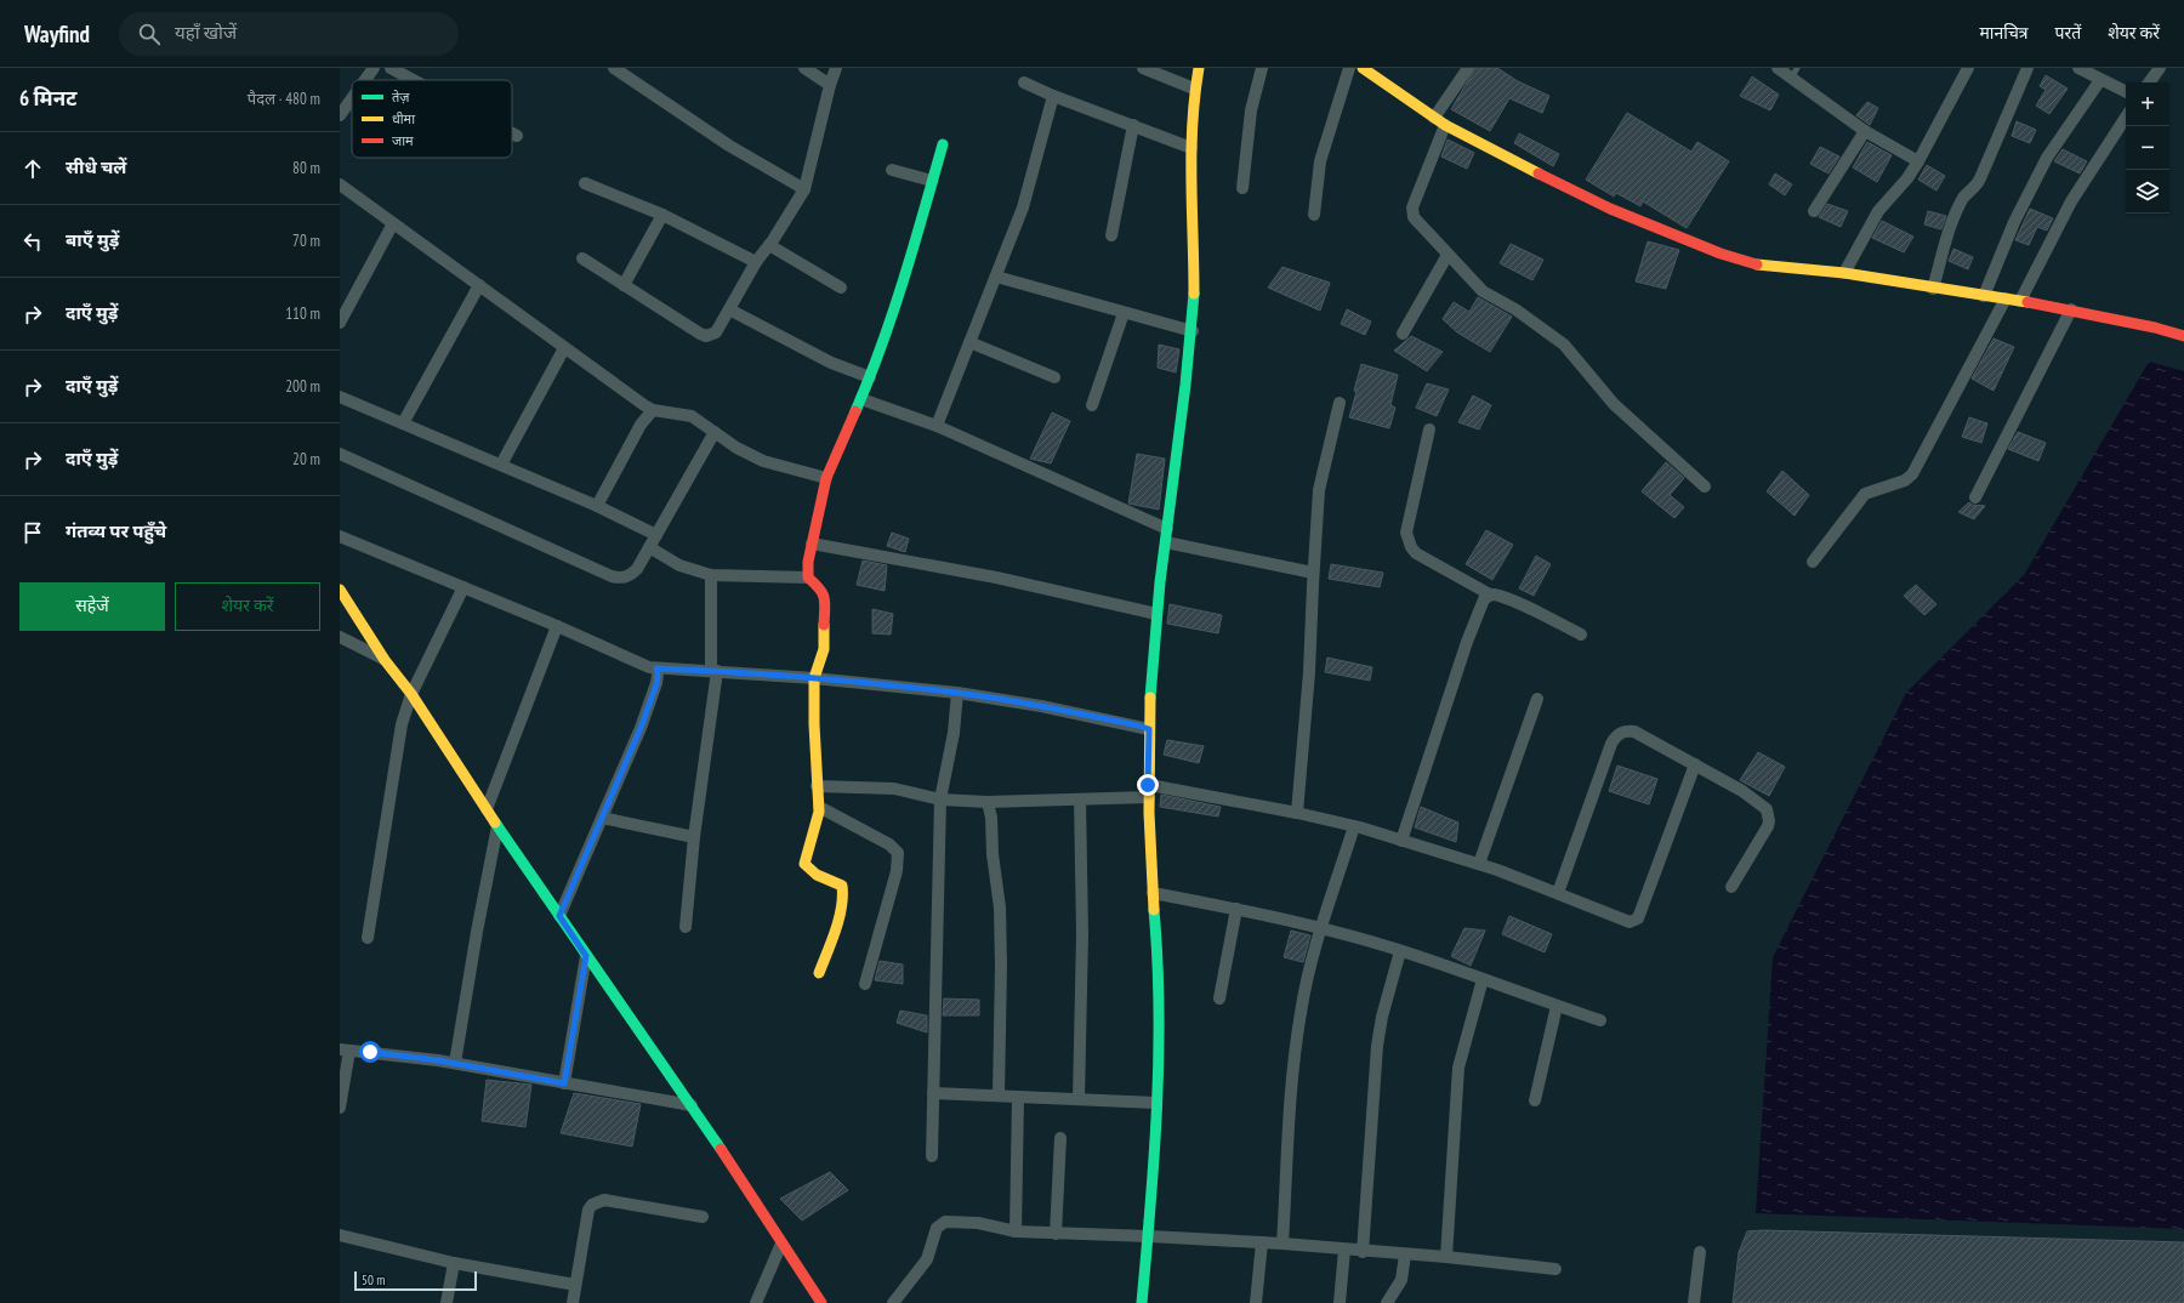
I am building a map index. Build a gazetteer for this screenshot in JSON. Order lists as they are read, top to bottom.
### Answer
{
  "legend": ["तेज़", "धीमा", "जाम"],
  "scale_bar": "50 m",
  "page": {
    "header": "Wayfind",
    "search": "यहाँ खोजें",
    "nav": ["मानचित्र", "परतें", "शेयर करें"],
    "heading": ["6 मिनट", "पैदल · 480 m"],
    "map_buttons": ["+", "−"],
    "list": [
      ["सीधे चलें", "80 m"],
      ["बाएँ मुड़ें", "70 m"],
      ["दाएँ मुड़ें", "110 m"],
      ["दाएँ मुड़ें", "200 m"],
      ["दाएँ मुड़ें", "20 m"],
      "गंतव्य पर पहुँचे"
    ],
    "buttons": ["सहेजें", "शेयर करें"],
    "scale": "50 m"
  }
}
